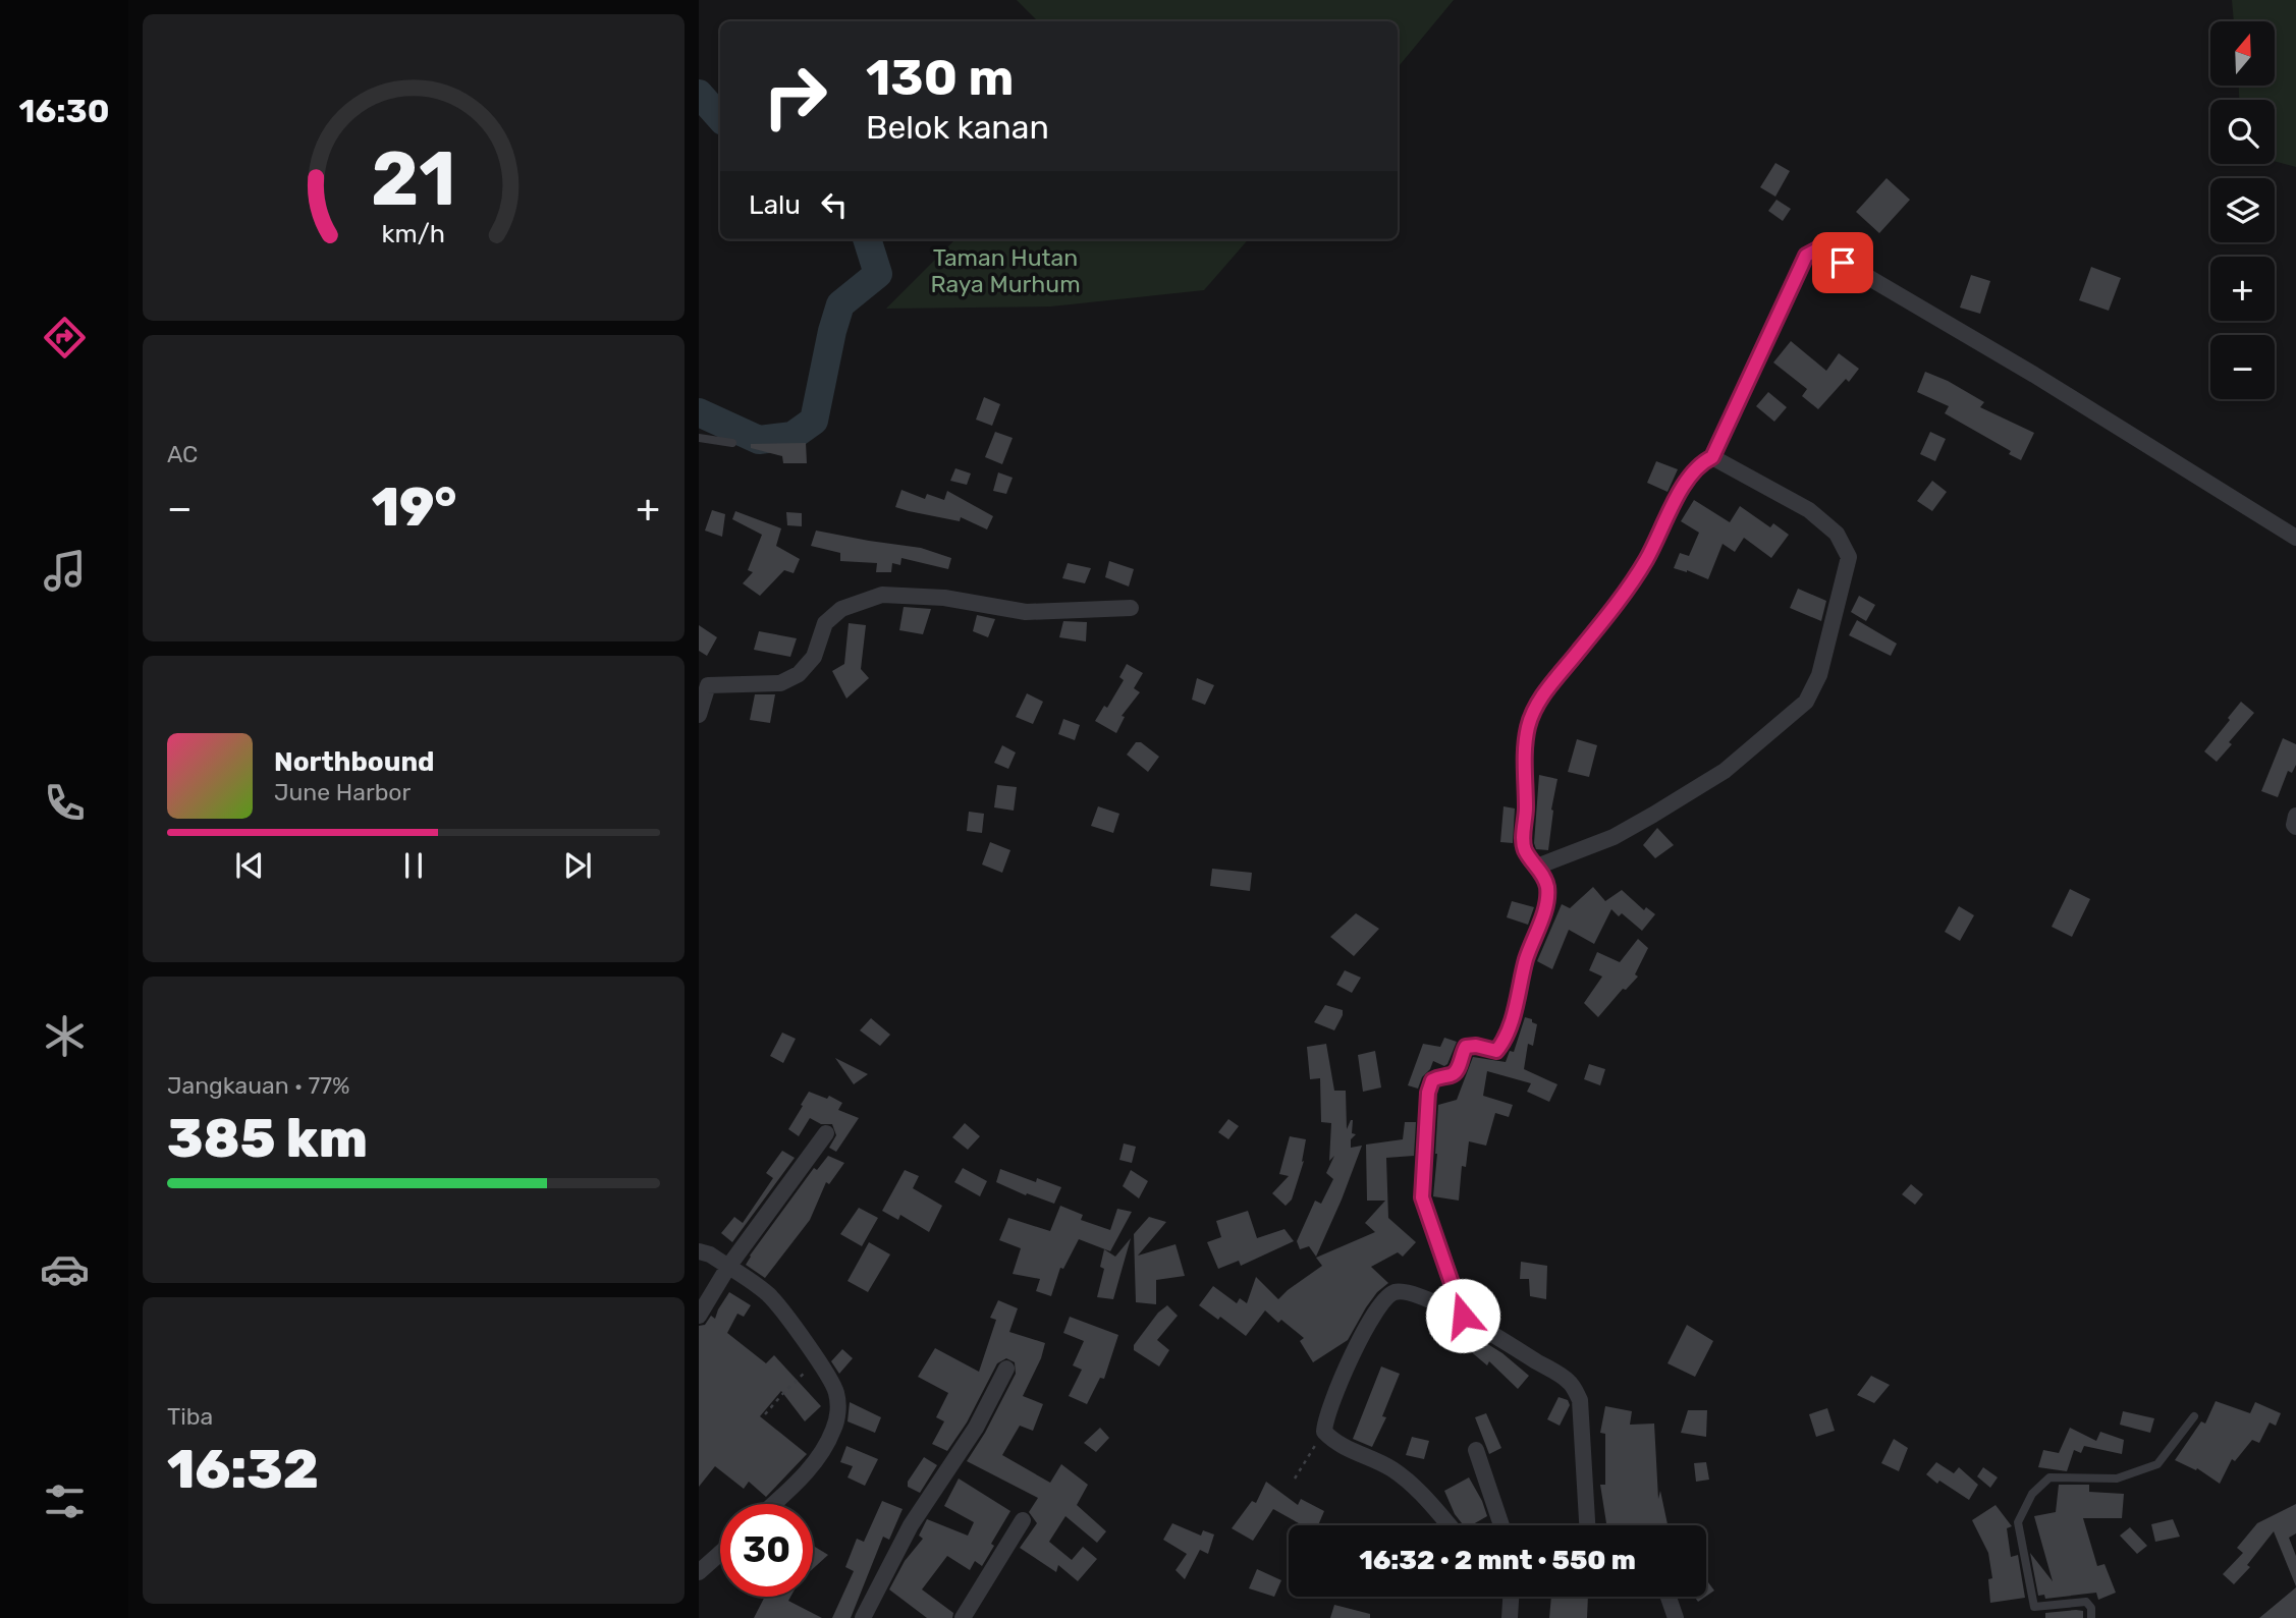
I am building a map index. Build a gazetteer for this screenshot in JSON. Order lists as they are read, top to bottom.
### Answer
{
  "parks": ["Taman Hutan Raya Murhum"],
  "north": "top",
  "page": {
    "tabs": "16:30",
    "map_buttons": ["+", "−"],
    "turn": ["130 m", "Belok kanan"],
    "then": "Lalu",
    "tile": [
      "AC",
      ["Jangkauan · 77%", "385 km"],
      ["Tiba", "16:32"]
    ],
    "heat": ["−", "19°", "+"],
    "song": ["Northbound", "June Harbor"],
    "limit": "30",
    "trip": "16:32 · 2 mnt · 550 m",
    "gauge": ["21", "km/h"]
  }
}
